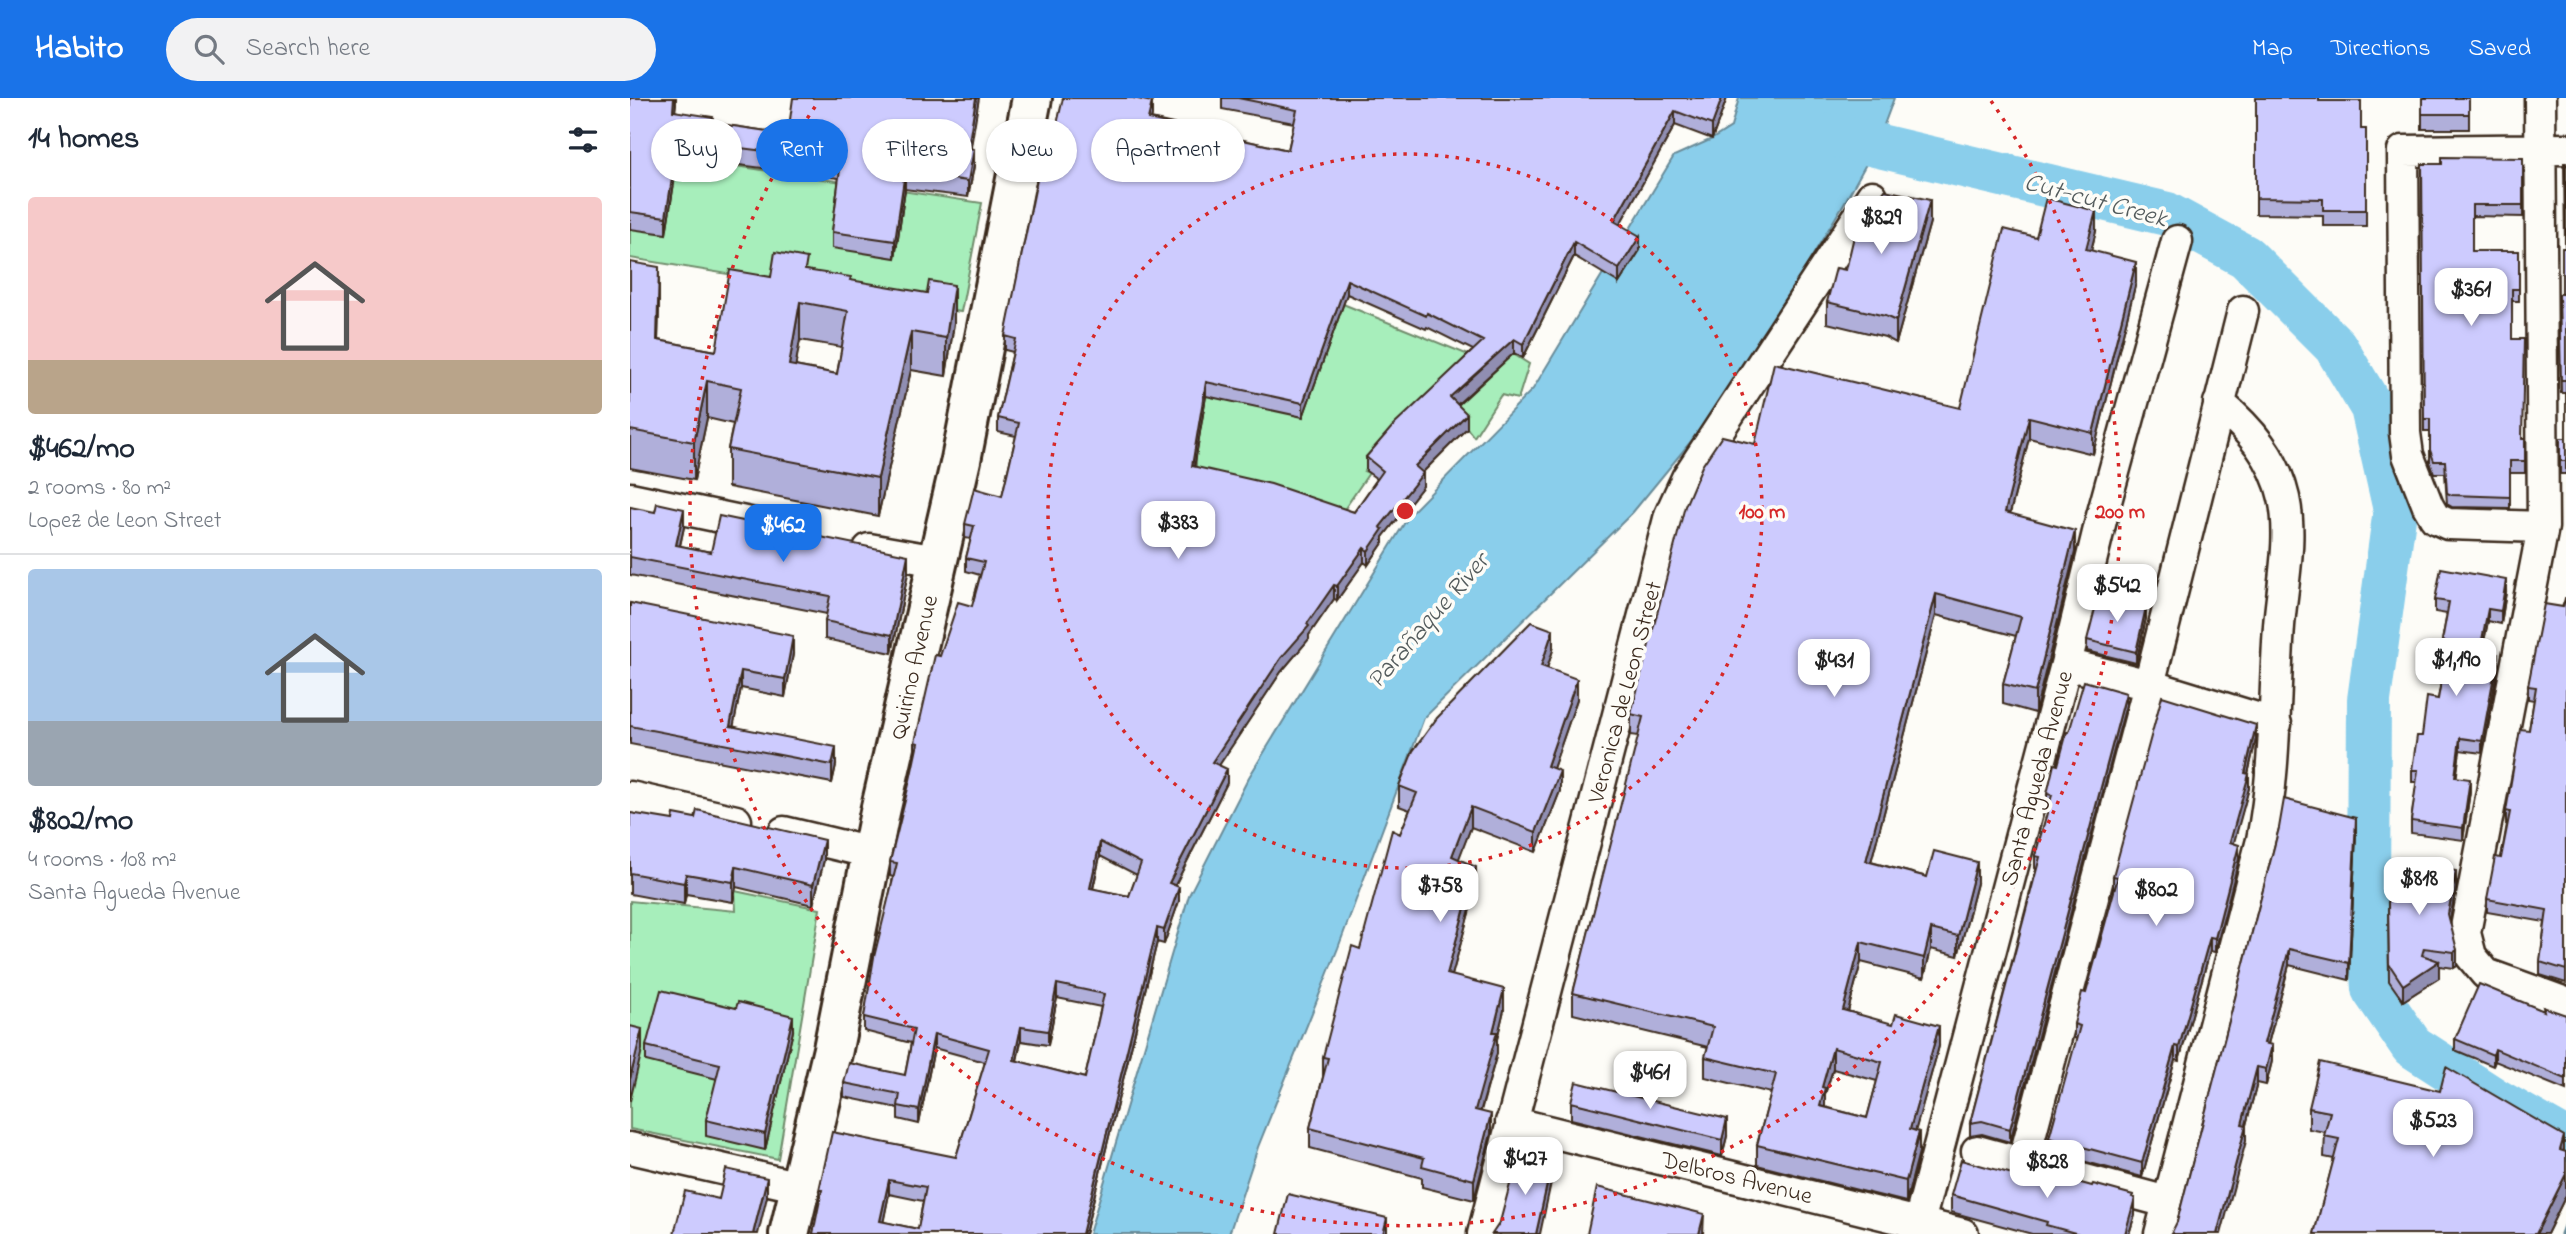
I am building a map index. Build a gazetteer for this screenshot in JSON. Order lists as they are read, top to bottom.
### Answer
{
  "streets": {
    "main road": ["Quirino Avenue"],
    "street": ["Veronica de Leon Street", "Santa Agueda Avenue", "Delbros Avenue"]
  },
  "crossings": [
    ["Veronica de Leon Street", "Delbros Avenue"],
    ["Santa Agueda Avenue", "Delbros Avenue"]
  ],
  "water": ["Cut-cut Creek", "Parañaque River"],
  "page": {
    "header": "Habito",
    "search": "Search here",
    "nav": ["Map", "Directions", "Saved"],
    "heading": "14 homes",
    "chip": [
      "Buy",
      "Rent",
      "Filters",
      "New",
      "Apartment"
    ],
    "list": [
      {
        "name": "$462/mo",
        "note": "2 rooms · 80 m² · Lopez de Leon Street"
      },
      {
        "name": "$802/mo",
        "note": "4 rooms · 108 m² · Santa Agueda Avenue"
      }
    ],
    "price": [
      "$829",
      "$361",
      "$383",
      "$462",
      "$542",
      "$1,190",
      "$431",
      "$818",
      "$758",
      "$802",
      "$461",
      "$523",
      "$427",
      "$828"
    ]
  },
  "rings": ["100 m", "200 m"]
}
